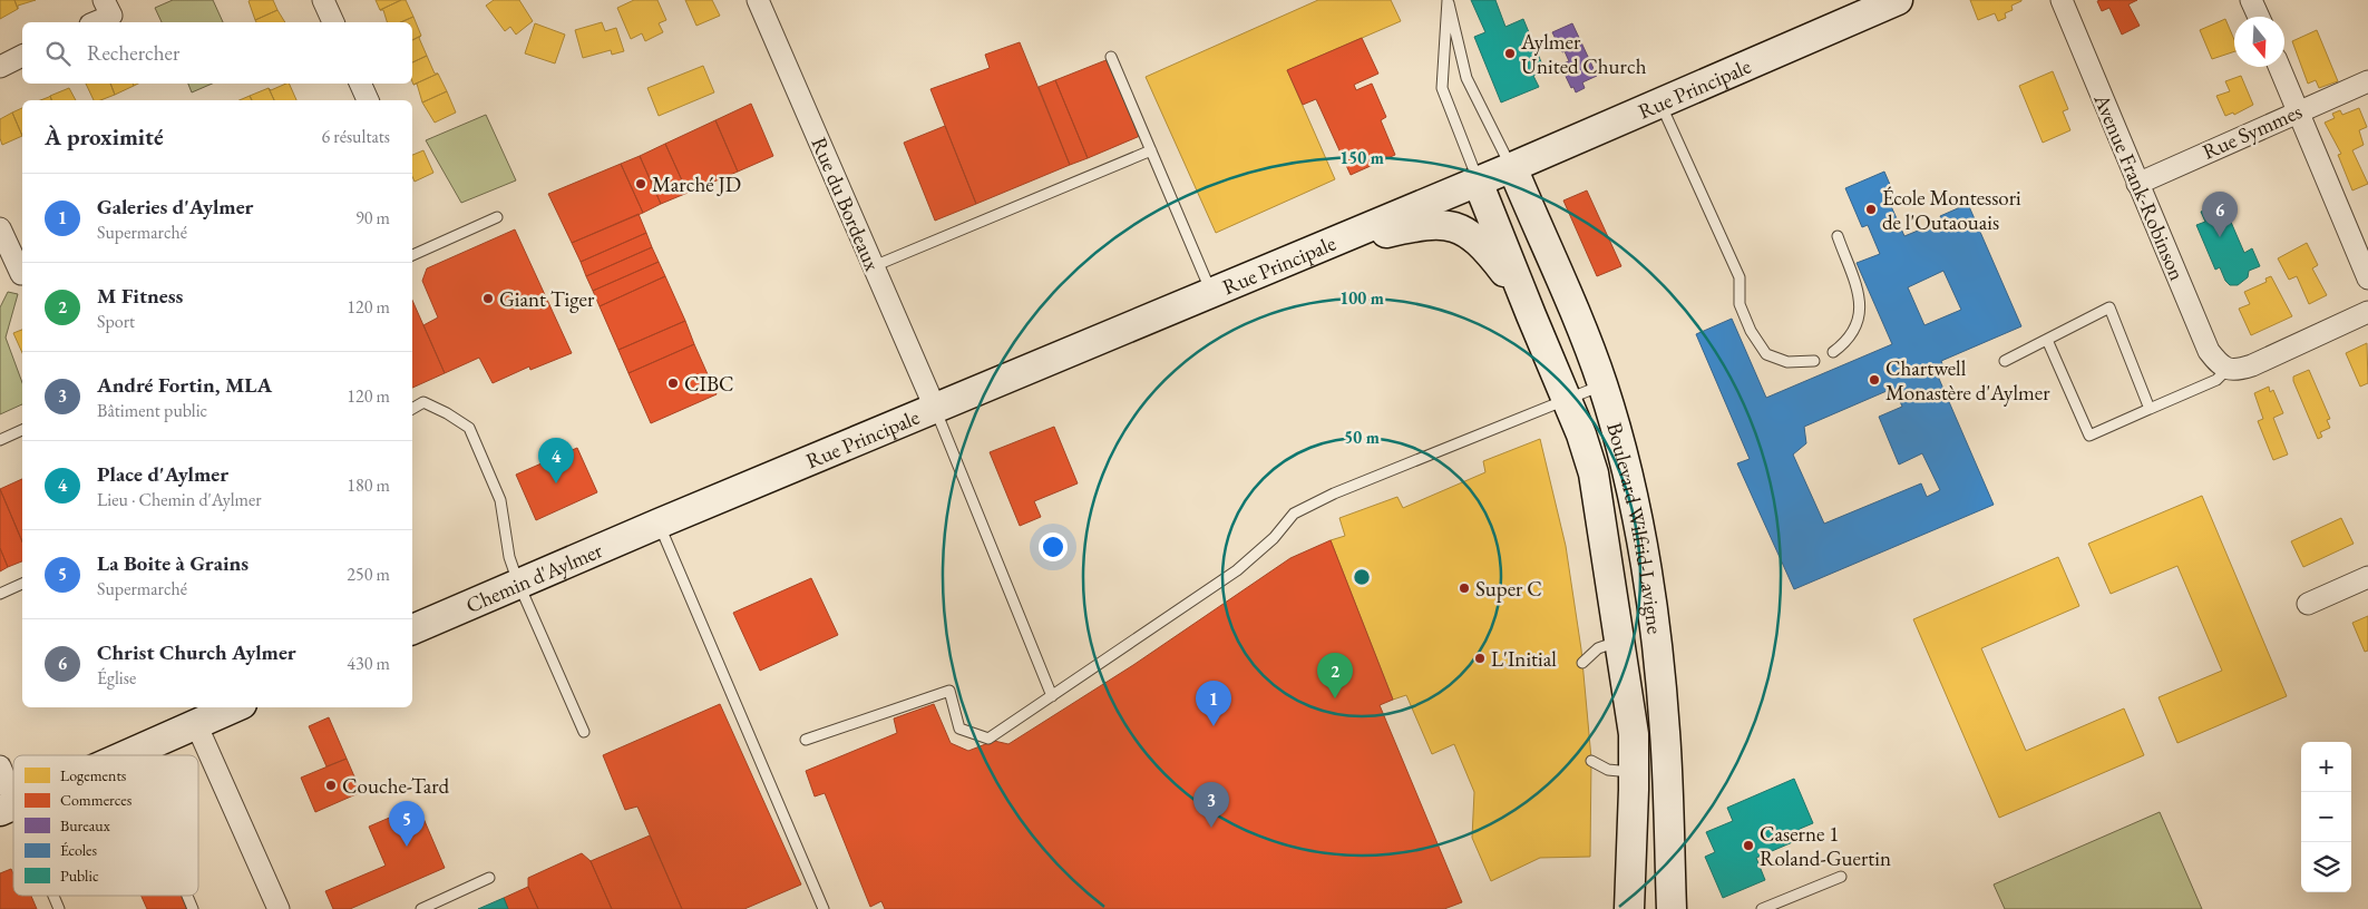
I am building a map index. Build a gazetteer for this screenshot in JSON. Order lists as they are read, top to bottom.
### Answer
{
  "streets": {
    "main road": ["Rue Principale", "Boulevard Wilfrid-Lavigne", "Chemin d'Aylmer"],
    "street": ["Rue Symmes", "Avenue Frank-Robinson", "Rue du Bordeaux"]
  },
  "crossings": [
    ["Rue Principale", "Rue du Bordeaux"],
    ["Rue Principale", "Boulevard Wilfrid-Lavigne"],
    ["Rue Principale", "Chemin d'Aylmer"],
    ["Rue Symmes", "Avenue Frank-Robinson"]
  ],
  "places": [
    "Aylmer United Church",
    "Marché JD",
    "École Montessori de l'Outaouais",
    "Giant Tiger",
    "Chartwell Monastère d'Aylmer",
    "CIBC",
    "Super C",
    "L'Initial",
    "Couche-Tard",
    "Caserne 1 Roland-Guertin"
  ],
  "legend": [
    "Logements",
    "Commerces",
    "Bureaux",
    "Écoles",
    "Public"
  ],
  "north": "bottom",
  "page": {
    "search": "Rechercher",
    "heading": ["À proximité", "6 résultats"],
    "list": [
      {
        "mark": "1",
        "name": "Galeries d'Aylmer",
        "note": "Supermarché",
        "value": "90 m"
      },
      {
        "mark": "2",
        "name": "M Fitness",
        "note": "Sport",
        "value": "120 m"
      },
      {
        "mark": "3",
        "name": "André Fortin, MLA",
        "note": "Bâtiment public",
        "value": "120 m"
      },
      {
        "mark": "4",
        "name": "Place d'Aylmer",
        "note": "Lieu · Chemin d'Aylmer",
        "value": "180 m"
      },
      {
        "mark": "5",
        "name": "La Boite à Grains",
        "note": "Supermarché",
        "value": "250 m"
      },
      {
        "mark": "6",
        "name": "Christ Church Aylmer",
        "note": "Église",
        "value": "430 m"
      }
    ],
    "pins": [
      "6",
      "4",
      "2",
      "1",
      "3",
      "5"
    ],
    "map_buttons": ["+", "−"]
  },
  "rings": ["150 m", "100 m", "50 m"]
}
